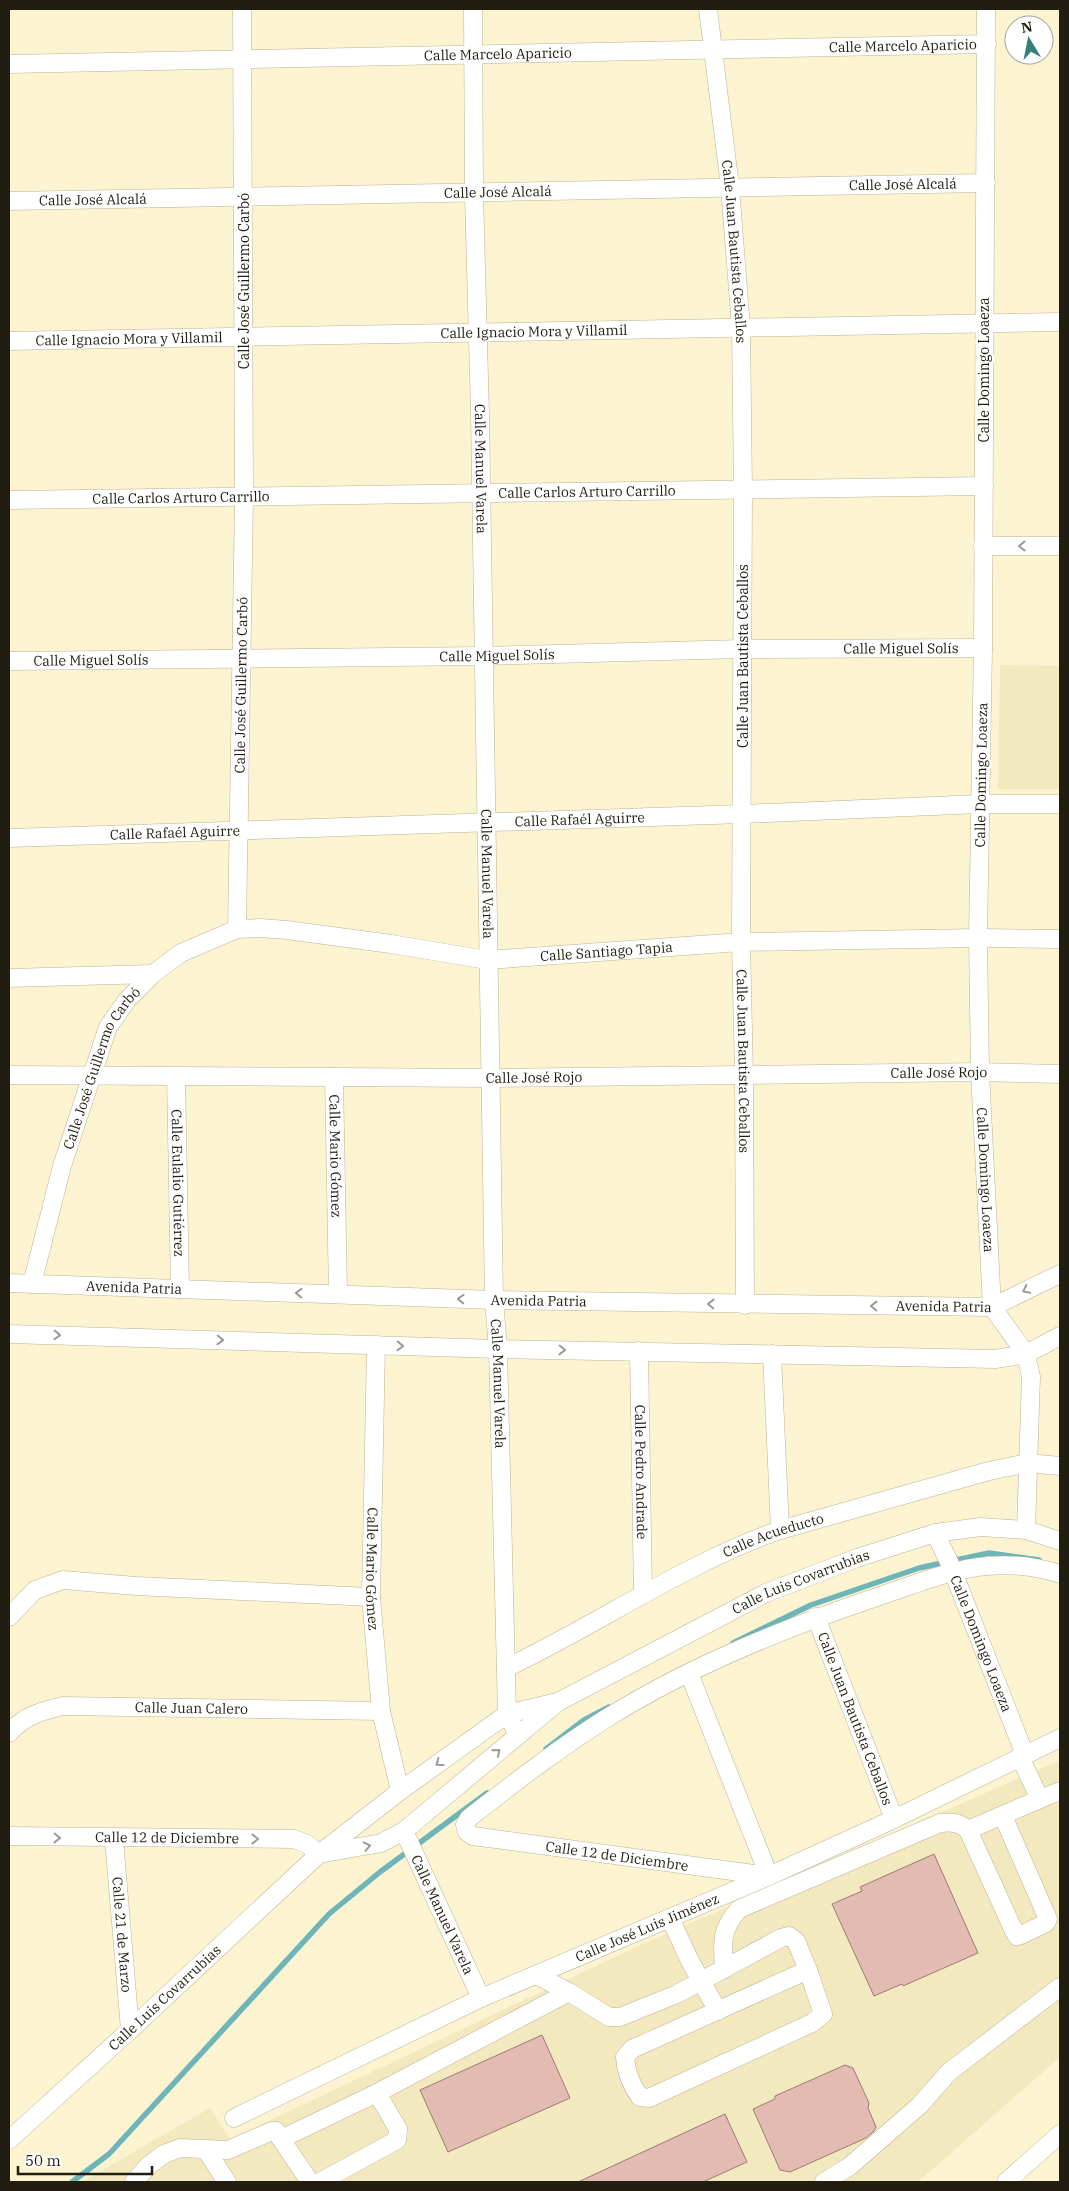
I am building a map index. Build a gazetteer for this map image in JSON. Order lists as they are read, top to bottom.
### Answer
{
  "streets": {
    "street": [
      "Calle Marcelo Aparicio",
      "Calle José Alcalá",
      "Calle Juan Bautista Ceballos",
      "Calle José Guillermo Carbó",
      "Calle Ignacio Mora y Villamil",
      "Calle Domingo Loaeza",
      "Calle Manuel Varela",
      "Calle Carlos Arturo Carrillo",
      "Calle Miguel Solís",
      "Calle Rafaél Aguirre",
      "Calle Santiago Tapia",
      "Calle José Rojo",
      "Calle Mario Gómez",
      "Calle Eulalio Gutiérrez",
      "Avenida Patria",
      "Calle Pedro Andrade",
      "Calle Acueducto",
      "Calle Luis Covarrubias",
      "Calle Juan Calero",
      "Calle 12 de Diciembre",
      "Calle José Luis Jiménez",
      "Calle 21 de Marzo"
    ]
  },
  "crossings": [
    ["Calle Marcelo Aparicio", "Calle Juan Bautista Ceballos"],
    ["Calle Marcelo Aparicio", "Calle José Guillermo Carbó"],
    ["Calle Marcelo Aparicio", "Calle Domingo Loaeza"],
    ["Calle Marcelo Aparicio", "Calle Manuel Varela"],
    ["Calle José Alcalá", "Calle Juan Bautista Ceballos"],
    ["Calle José Alcalá", "Calle José Guillermo Carbó"],
    ["Calle José Alcalá", "Calle Domingo Loaeza"],
    ["Calle José Alcalá", "Calle Manuel Varela"],
    ["Calle Juan Bautista Ceballos", "Calle Ignacio Mora y Villamil"],
    ["Calle Juan Bautista Ceballos", "Calle Carlos Arturo Carrillo"],
    ["Calle Juan Bautista Ceballos", "Calle Miguel Solís"],
    ["Calle Juan Bautista Ceballos", "Calle Rafaél Aguirre"],
    ["Calle Juan Bautista Ceballos", "Calle Santiago Tapia"],
    ["Calle Juan Bautista Ceballos", "Calle José Rojo"],
    ["Calle Juan Bautista Ceballos", "Avenida Patria"],
    ["Calle Juan Bautista Ceballos", "Calle José Luis Jiménez"],
    ["Calle José Guillermo Carbó", "Calle Ignacio Mora y Villamil"],
    ["Calle José Guillermo Carbó", "Calle Carlos Arturo Carrillo"],
    ["Calle José Guillermo Carbó", "Calle Miguel Solís"],
    ["Calle José Guillermo Carbó", "Calle Rafaél Aguirre"],
    ["Calle José Guillermo Carbó", "Calle Santiago Tapia"],
    ["Calle José Guillermo Carbó", "Calle José Rojo"],
    ["Calle José Guillermo Carbó", "Avenida Patria"],
    ["Calle Ignacio Mora y Villamil", "Calle Domingo Loaeza"],
    ["Calle Ignacio Mora y Villamil", "Calle Manuel Varela"],
    ["Calle Domingo Loaeza", "Calle Carlos Arturo Carrillo"],
    ["Calle Domingo Loaeza", "Calle Miguel Solís"],
    ["Calle Domingo Loaeza", "Calle Rafaél Aguirre"],
    ["Calle Domingo Loaeza", "Calle Santiago Tapia"],
    ["Calle Domingo Loaeza", "Calle José Rojo"],
    ["Calle Domingo Loaeza", "Avenida Patria"],
    ["Calle Domingo Loaeza", "Calle Luis Covarrubias"],
    ["Calle Domingo Loaeza", "Calle José Luis Jiménez"],
    ["Calle Manuel Varela", "Calle Carlos Arturo Carrillo"],
    ["Calle Manuel Varela", "Calle Miguel Solís"],
    ["Calle Manuel Varela", "Calle Rafaél Aguirre"],
    ["Calle Manuel Varela", "Calle Santiago Tapia"],
    ["Calle Manuel Varela", "Calle José Rojo"],
    ["Calle Manuel Varela", "Avenida Patria"],
    ["Calle Manuel Varela", "Calle Acueducto"],
    ["Calle Manuel Varela", "Calle Luis Covarrubias"],
    ["Calle Manuel Varela", "Calle José Luis Jiménez"],
    ["Calle José Rojo", "Calle Mario Gómez"],
    ["Calle José Rojo", "Calle Eulalio Gutiérrez"],
    ["Calle Mario Gómez", "Avenida Patria"],
    ["Calle Mario Gómez", "Calle Luis Covarrubias"],
    ["Calle Mario Gómez", "Calle Juan Calero"],
    ["Calle Eulalio Gutiérrez", "Avenida Patria"],
    ["Calle Pedro Andrade", "Calle Acueducto"],
    ["Calle Luis Covarrubias", "Calle 12 de Diciembre"],
    ["Calle Luis Covarrubias", "Calle 21 de Marzo"],
    ["Calle 12 de Diciembre", "Calle José Luis Jiménez"],
    ["Calle 12 de Diciembre", "Calle 21 de Marzo"]
  ],
  "scale_bar": "50 m",
  "north": "top"
}
